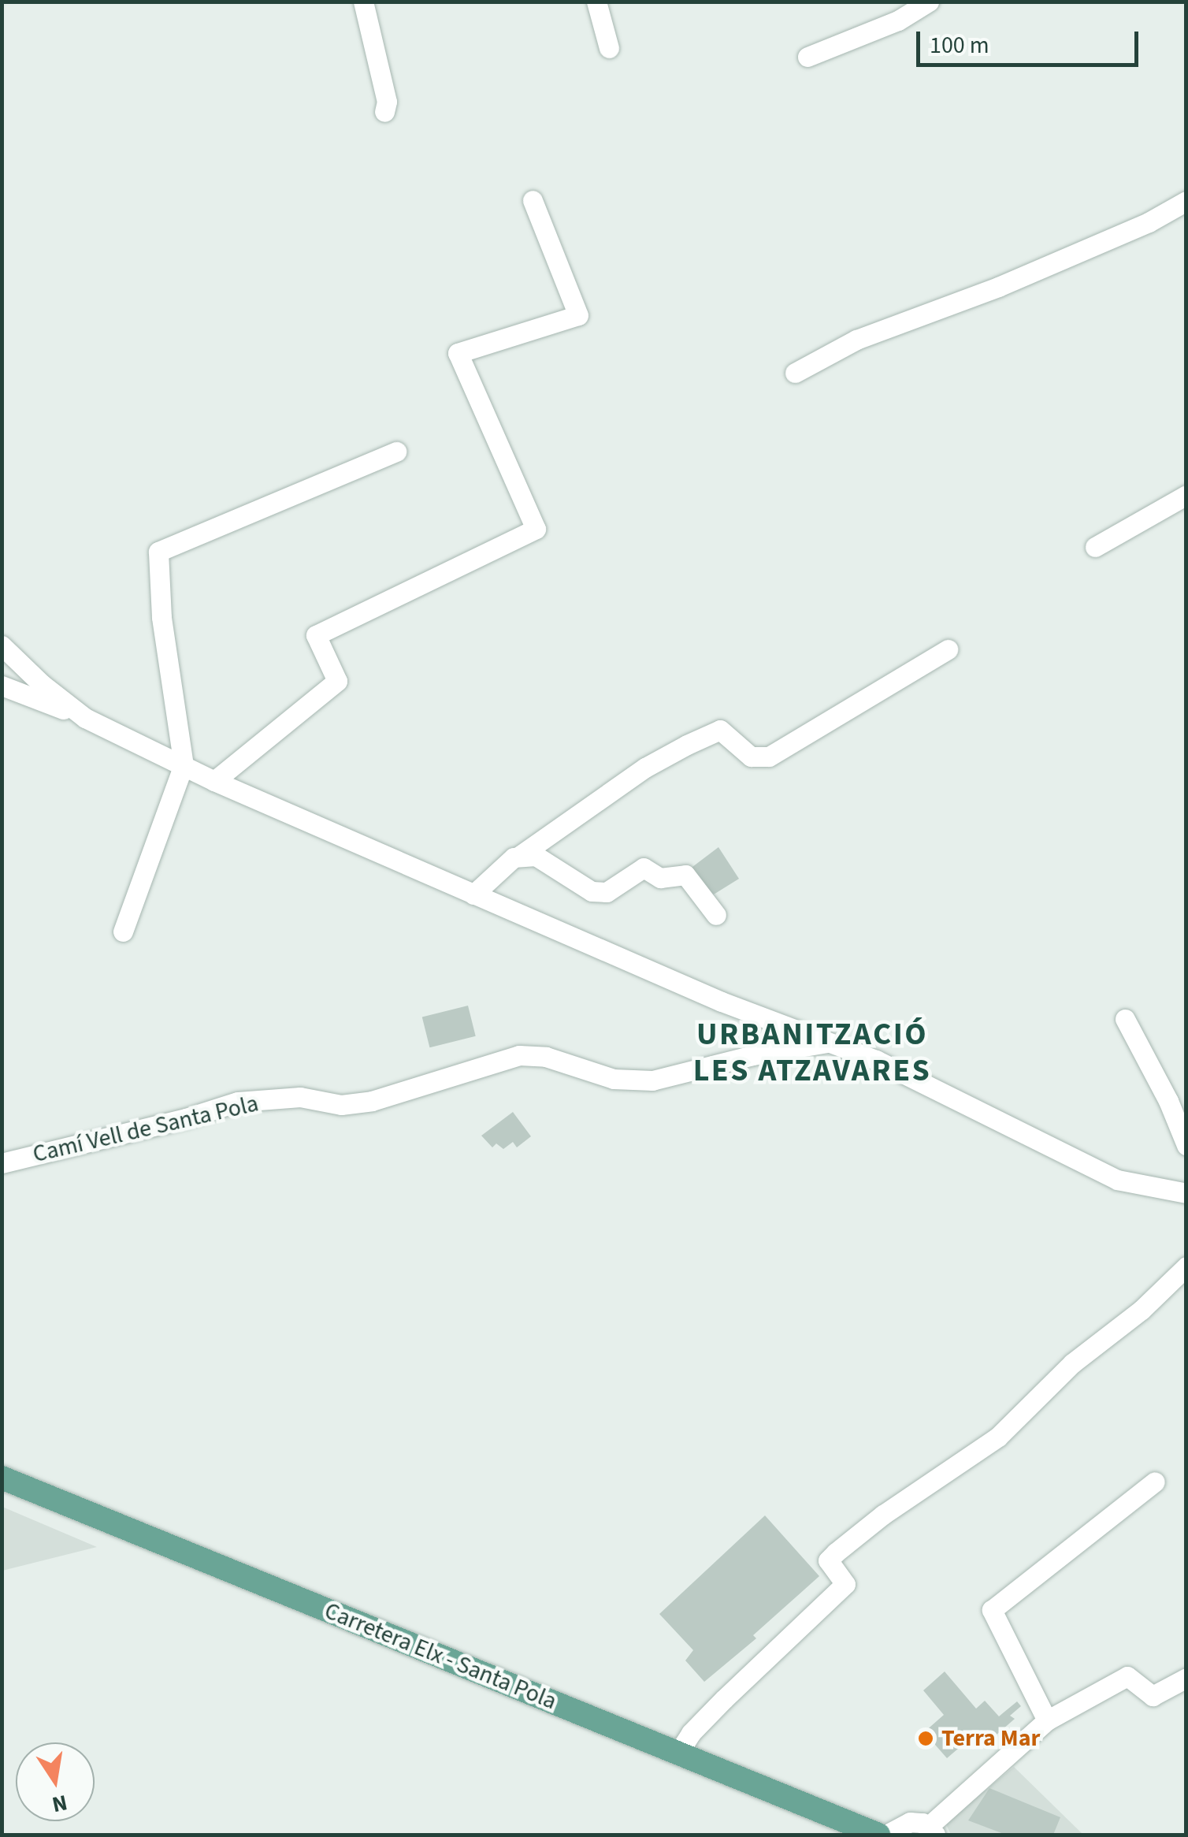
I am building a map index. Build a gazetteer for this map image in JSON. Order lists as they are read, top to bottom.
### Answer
{
  "streets": {
    "main road": ["Carretera Elx - Santa Pola"],
    "street": ["Camí Vell de Santa Pola"]
  },
  "districts": ["URBANITZACIÓ LES ATZAVARES"],
  "places": ["Terra Mar"],
  "scale_bar": "100 m",
  "north": "bottom"
}
